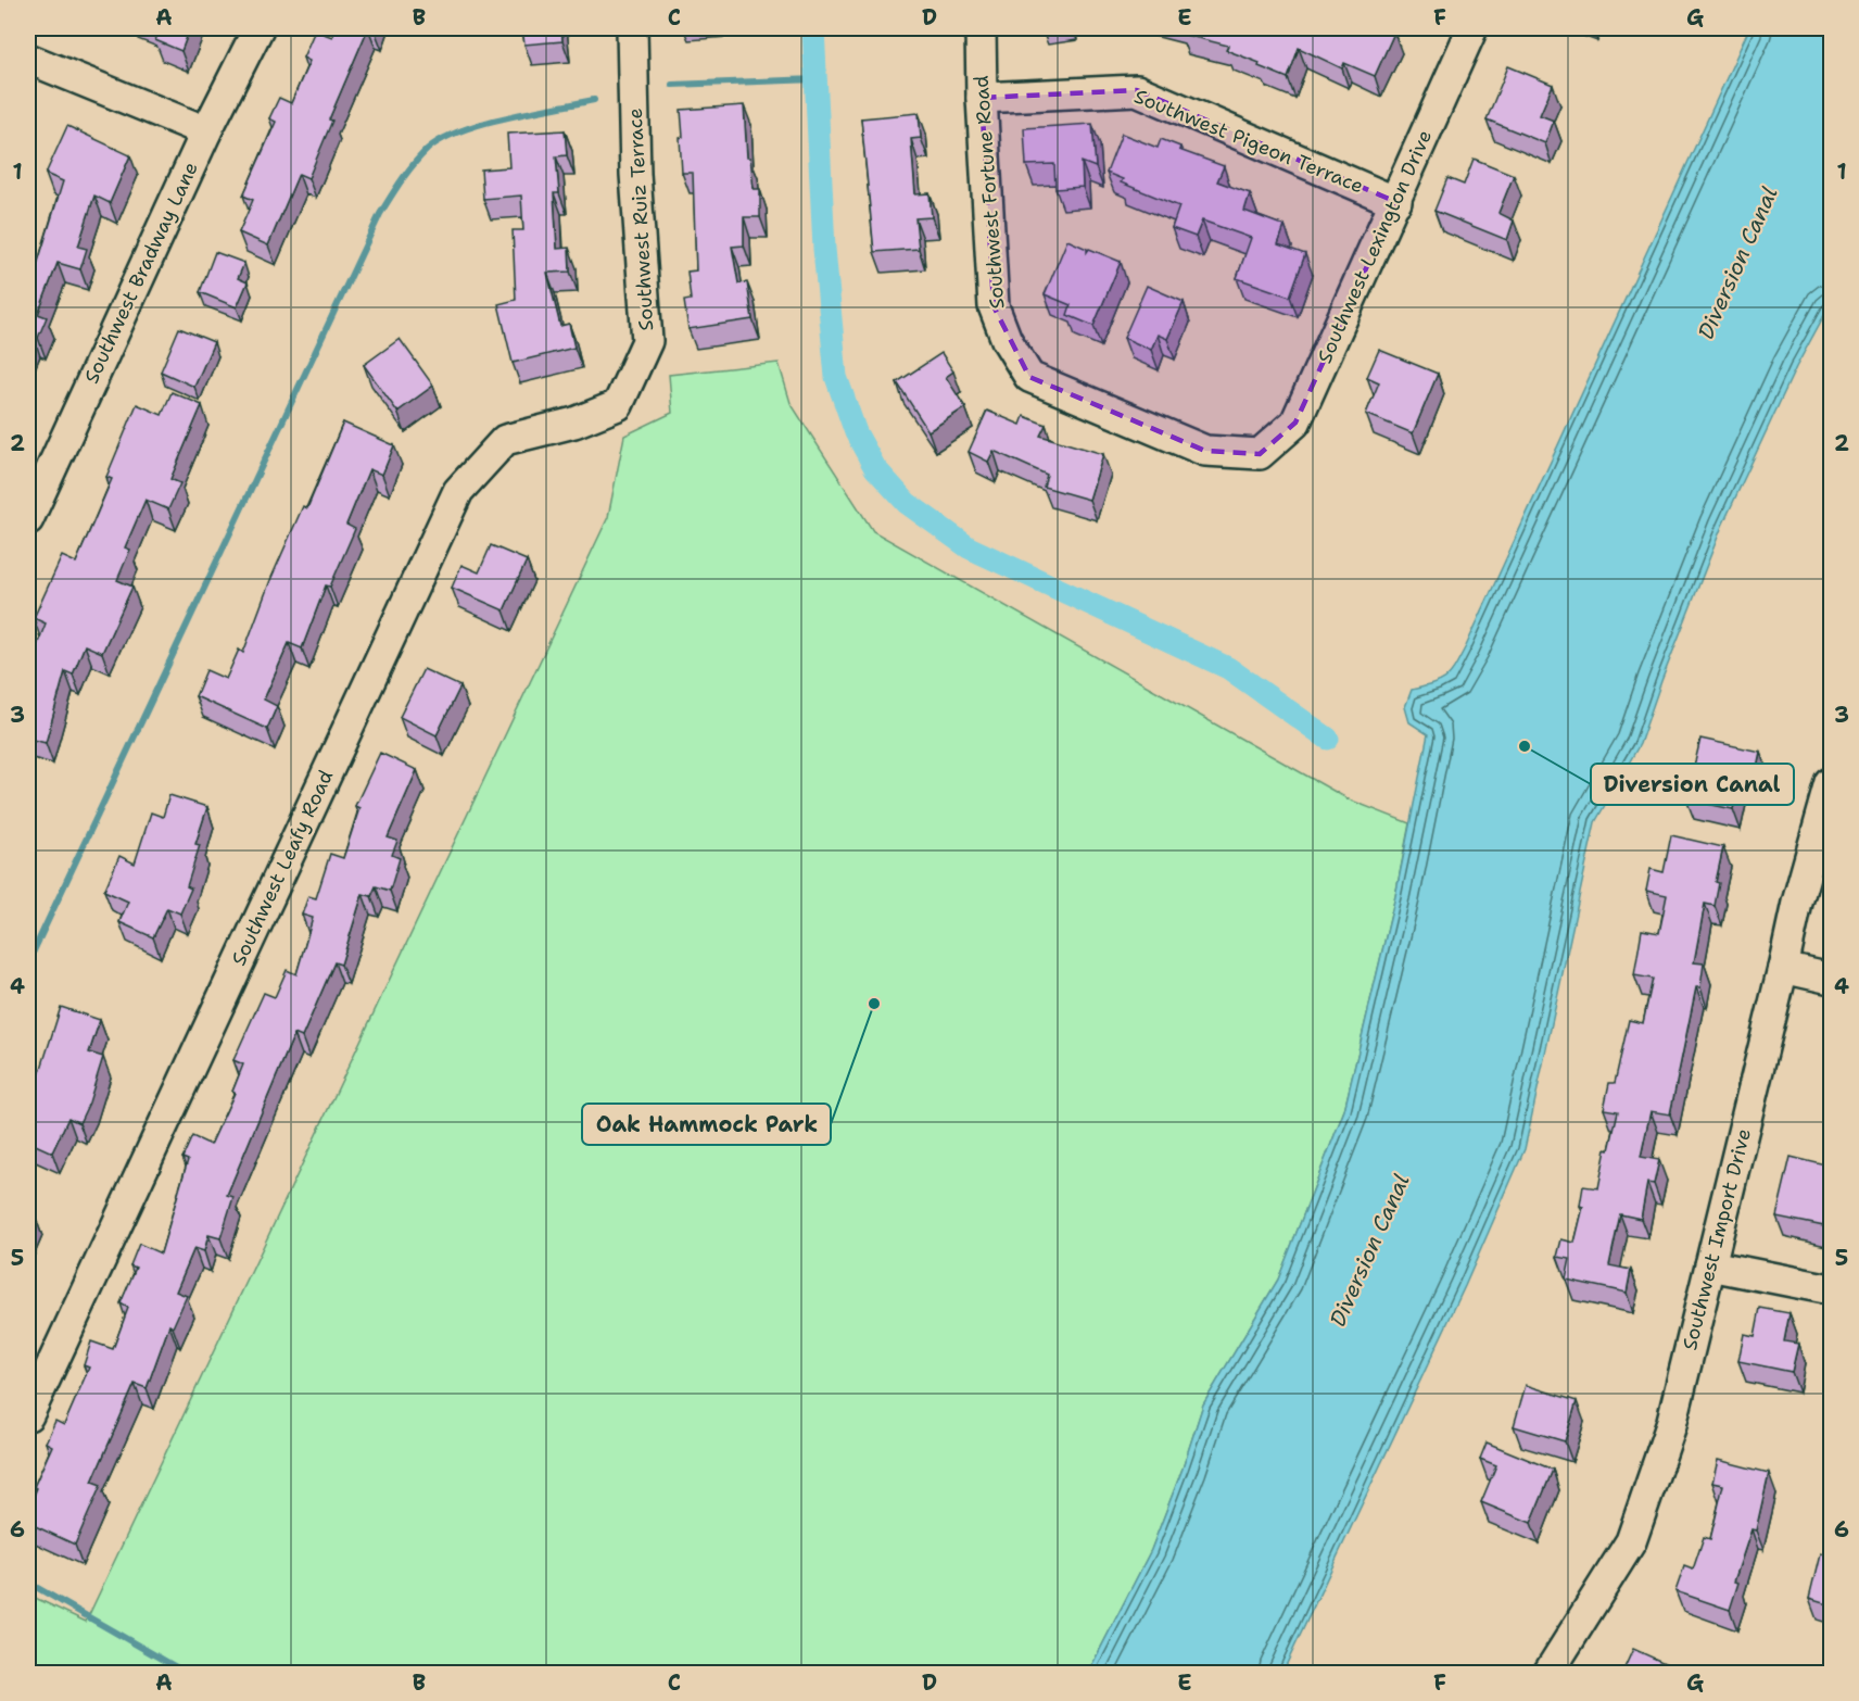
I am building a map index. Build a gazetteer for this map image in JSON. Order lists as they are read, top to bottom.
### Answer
{
  "streets": {
    "street": [
      "Southwest Pigeon Terrace",
      "Southwest Fortune Road",
      "Southwest Ruiz Terrace",
      "Southwest Lexington Drive",
      "Southwest Bradway Lane",
      "Southwest Leafy Road",
      "Southwest Import Drive"
    ]
  },
  "crossings": [
    ["Southwest Pigeon Terrace", "Southwest Fortune Road"],
    ["Southwest Pigeon Terrace", "Southwest Lexington Drive"],
    ["Southwest Fortune Road", "Southwest Lexington Drive"],
    ["Southwest Ruiz Terrace", "Southwest Leafy Road"]
  ],
  "water": ["Diversion Canal"],
  "places": ["Diversion Canal", "Oak Hammock Park"],
  "grid": {
    "columns": [
      "A",
      "B",
      "C",
      "D",
      "E",
      "F",
      "G"
    ],
    "rows": [
      "1",
      "2",
      "3",
      "4",
      "5",
      "6"
    ]
  }
}
